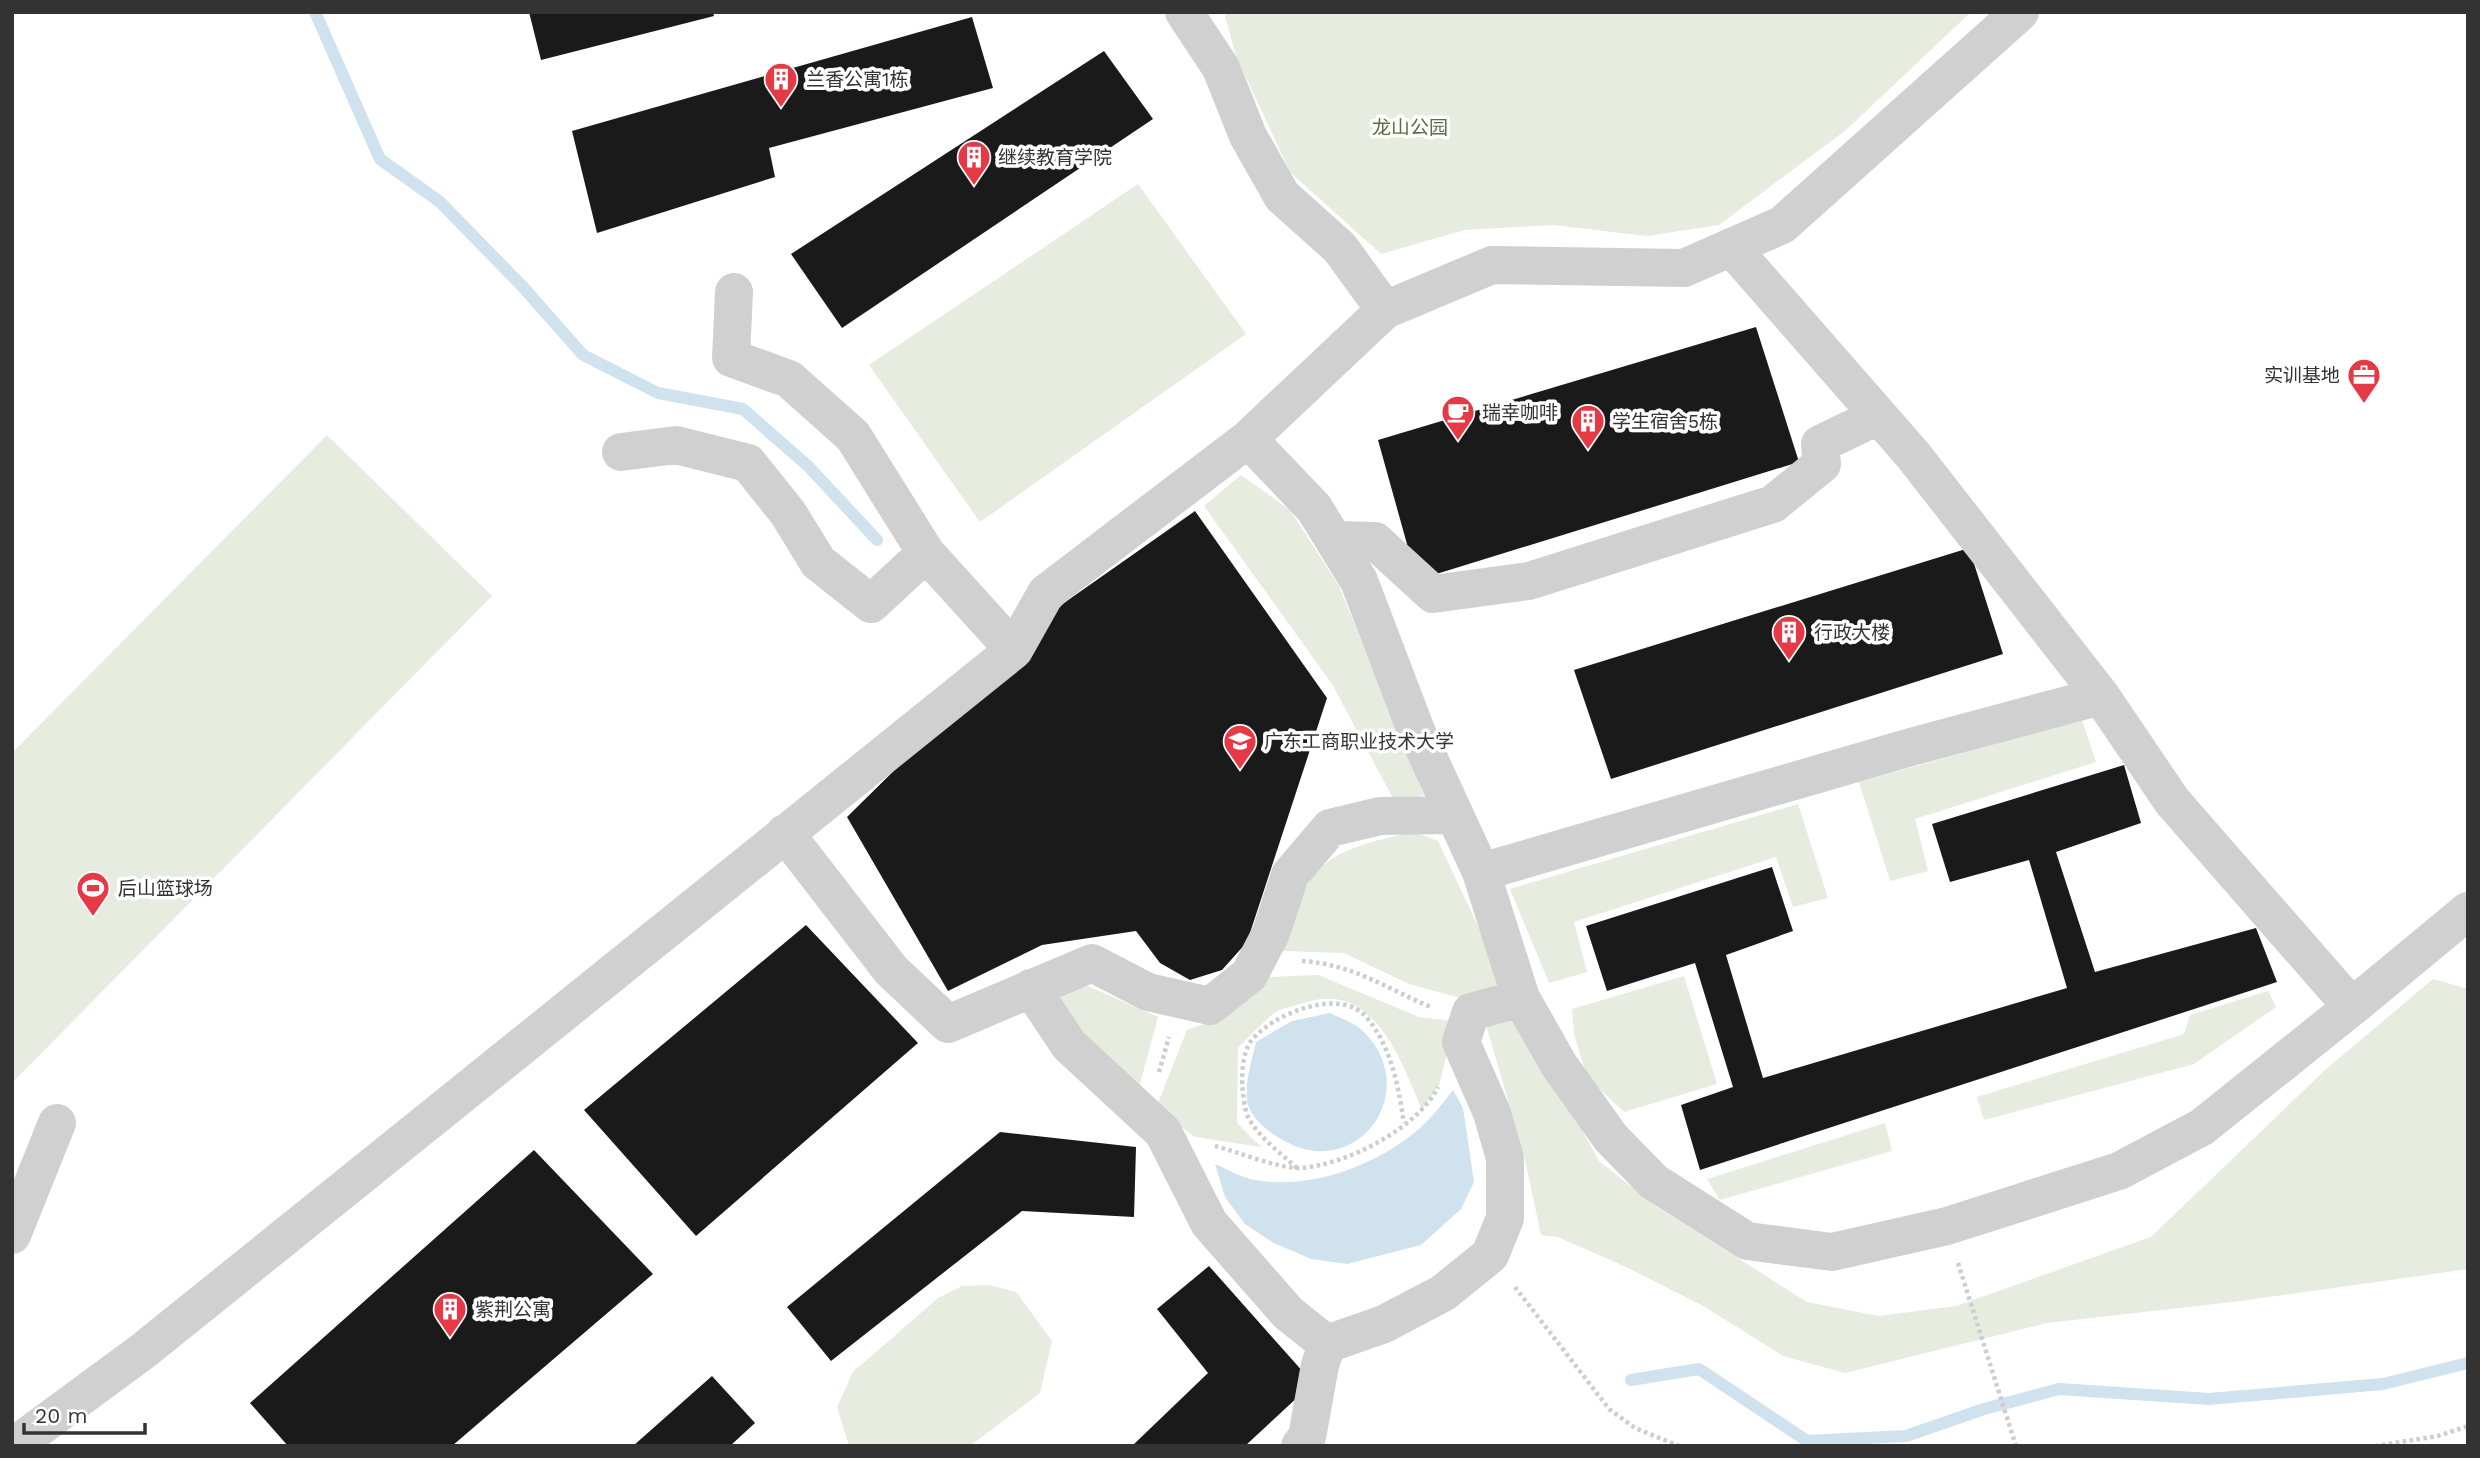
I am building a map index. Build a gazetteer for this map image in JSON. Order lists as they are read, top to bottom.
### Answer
{
  "parks": ["龙山公园"],
  "places": {
    "building": [
      "兰香公寓1栋",
      "继续教育学院",
      "学生宿舍5栋",
      "行政大楼",
      "紫荆公寓"
    ],
    "office": ["实训基地"],
    "cafe": ["瑞幸咖啡"],
    "school or university": ["广东工商职业技术大学"],
    "sports": ["后山篮球场"]
  },
  "scale_bar": "20 m"
}
